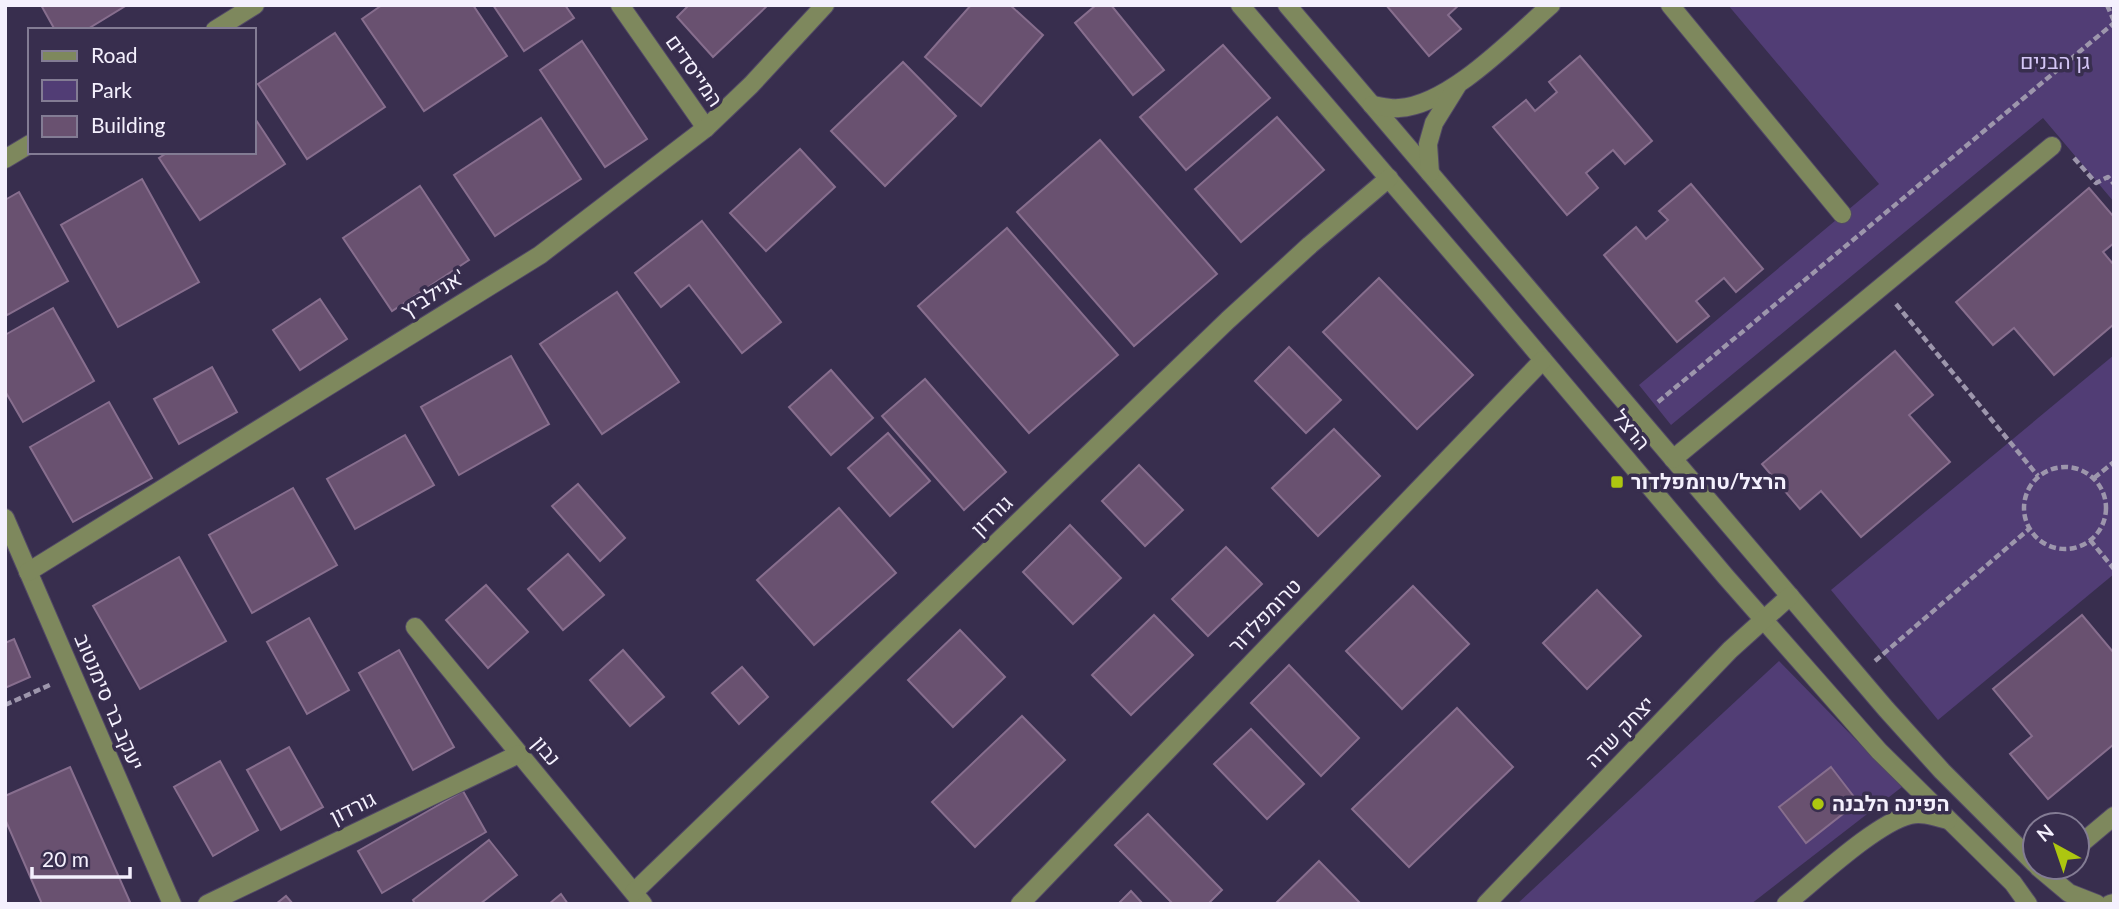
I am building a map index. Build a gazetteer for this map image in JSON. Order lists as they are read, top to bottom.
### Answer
{
  "streets": {
    "street": [
      "המייסדים",
      "אנילביץ'",
      "הרצל",
      "גורדון",
      "טרומפלדור",
      "יעקב בר סימנטוב",
      "יצחק שדה",
      "נבון"
    ]
  },
  "crossings": [
    ["המייסדים", "אנילביץ'"],
    ["אנילביץ'", "יעקב בר סימנטוב"],
    ["הרצל", "גורדון"],
    ["הרצל", "טרומפלדור"],
    ["הרצל", "יצחק שדה"],
    ["גורדון", "נבון"]
  ],
  "parks": ["גן הבנים"],
  "places": {
    "transit": ["הרצל/טרומפלדור"],
    "other": ["הפינה הלבנה"]
  },
  "legend": ["Road", "Park", "Building"],
  "scale_bar": "20 m",
  "north": "top left"
}
